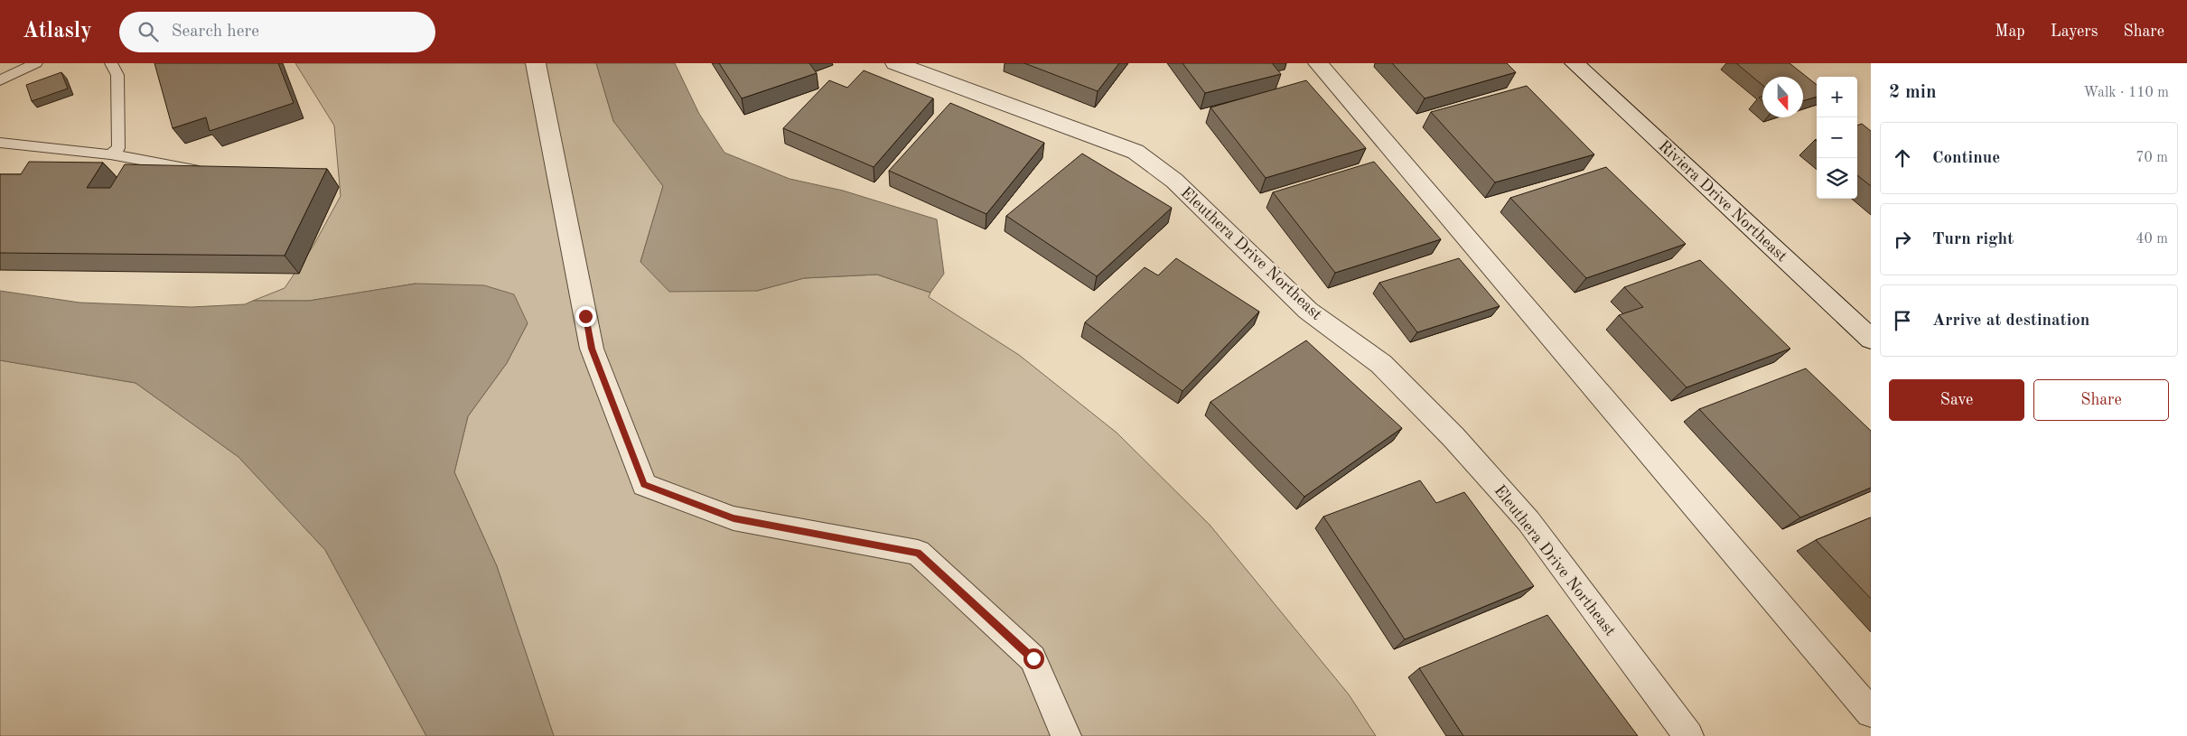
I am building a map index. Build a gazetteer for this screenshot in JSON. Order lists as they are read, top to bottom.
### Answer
{
  "streets": {
    "street": ["Riviera Drive Northeast", "Eleuthera Drive Northeast"]
  },
  "north": "bottom",
  "page": {
    "header": "Atlasly",
    "search": "Search here",
    "nav": ["Map", "Layers", "Share"],
    "heading": ["2 min", "Walk · 110 m"],
    "map_buttons": ["+", "−"],
    "list": [
      ["Continue", "70 m"],
      ["Turn right", "40 m"],
      "Arrive at destination"
    ],
    "buttons": ["Save", "Share"]
  }
}
